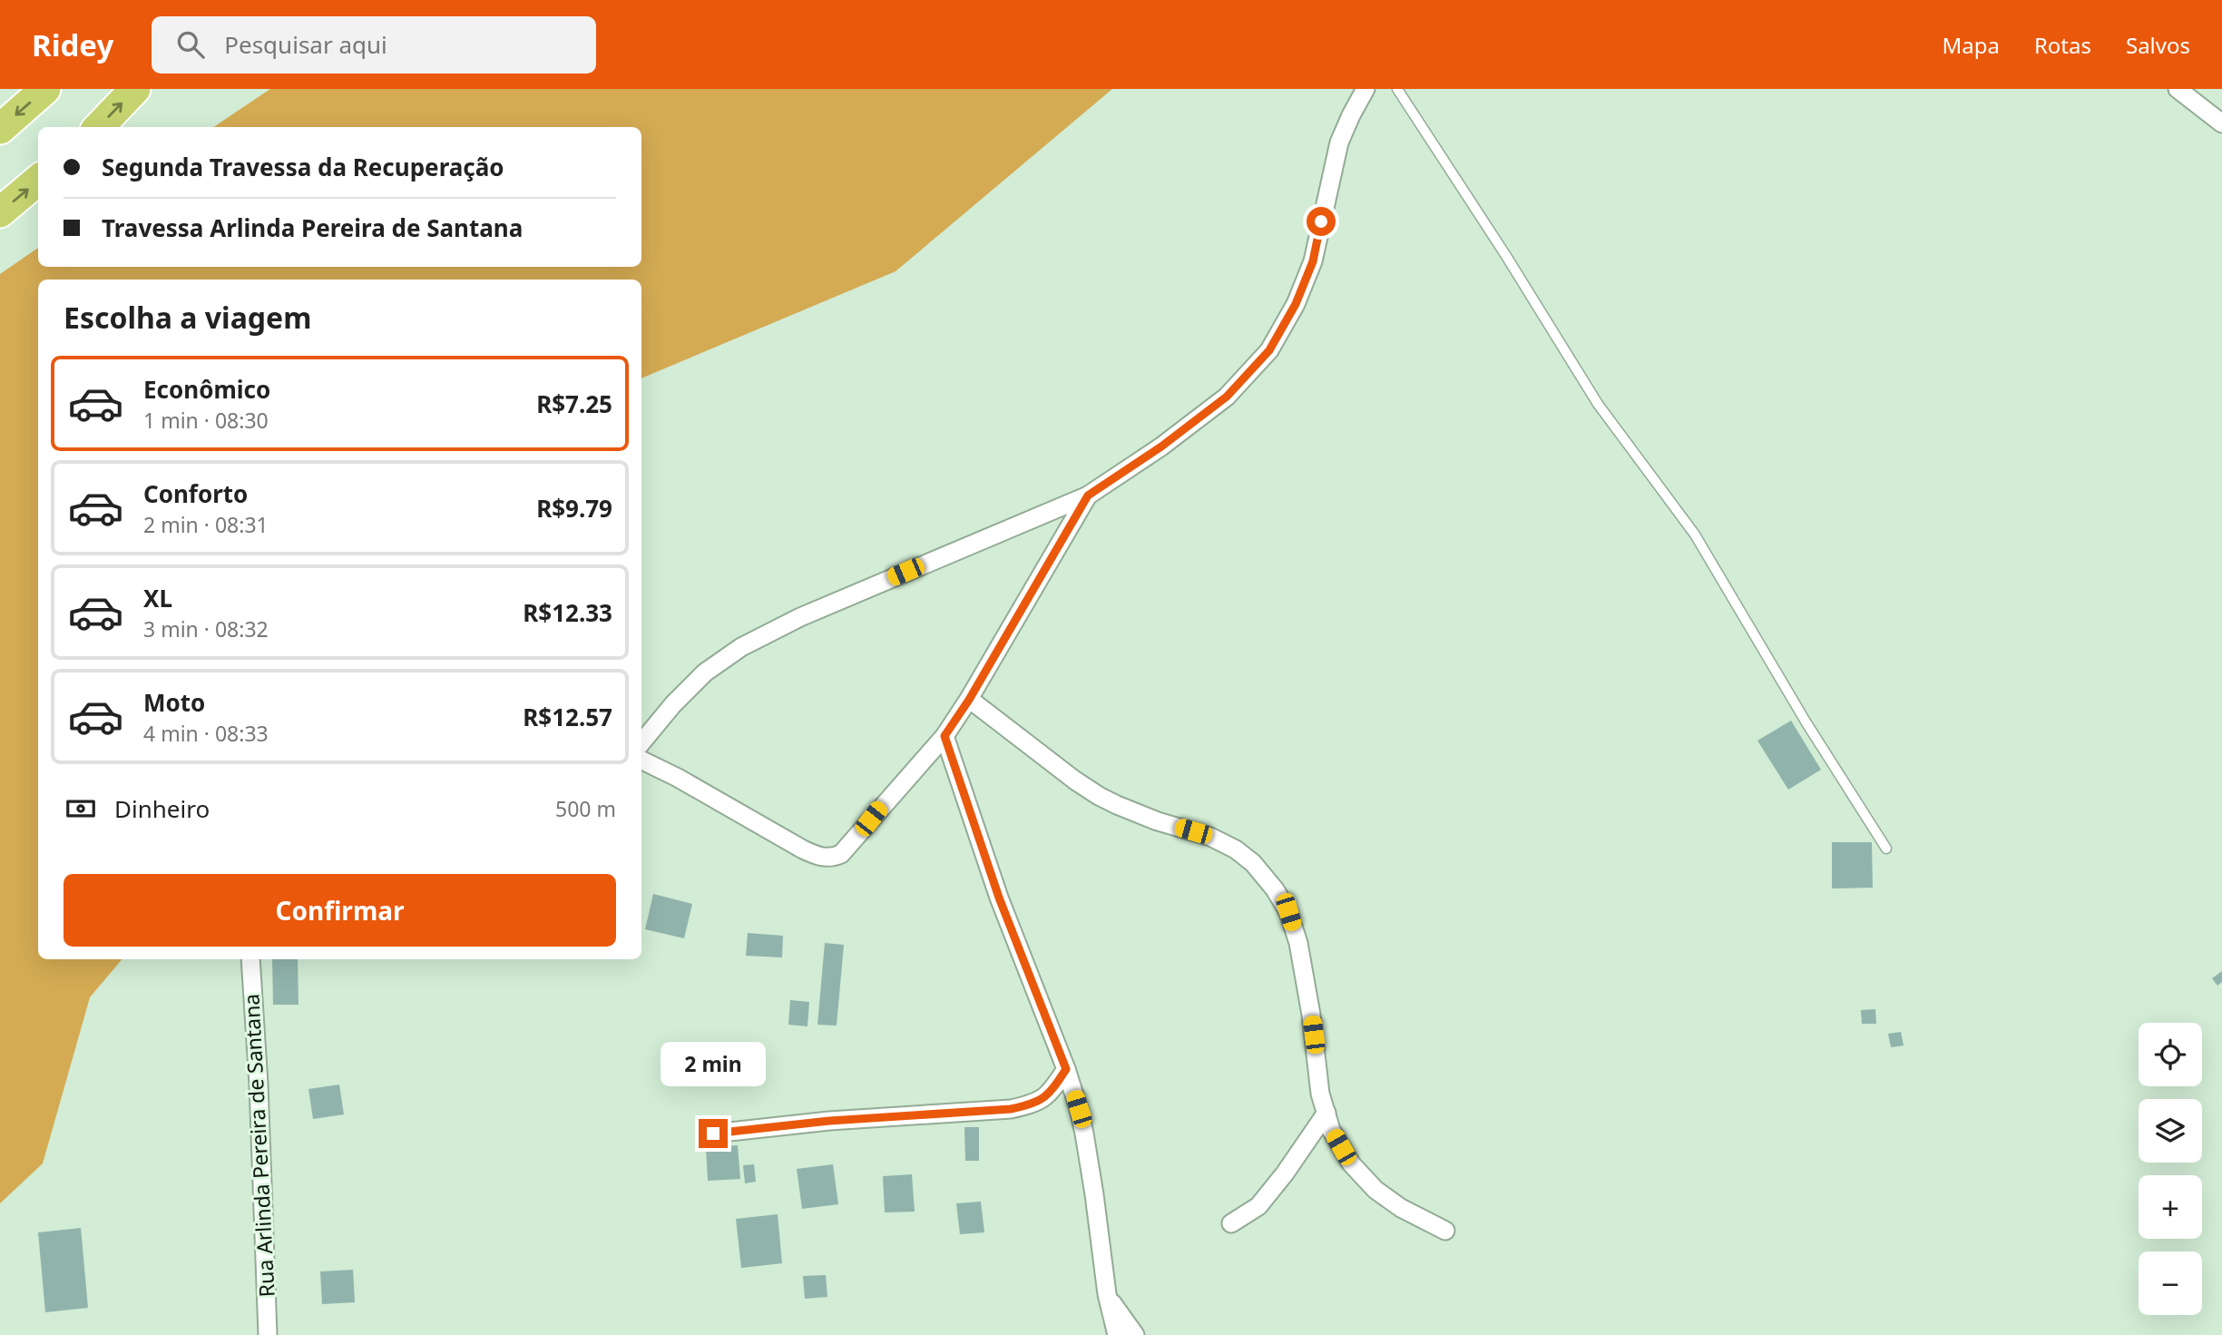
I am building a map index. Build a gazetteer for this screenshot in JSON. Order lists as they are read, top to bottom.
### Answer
{
  "streets": {
    "street": ["Rua Arlinda Pereira de Santana"]
  },
  "page": {
    "header": "Ridey",
    "search": "Pesquisar aqui",
    "nav": ["Mapa", "Rotas", "Salvos"],
    "banner": ["Segunda Travessa da Recuperação", "Travessa Arlinda Pereira de Santana"],
    "heading": "Escolha a viagem",
    "list": [
      {
        "name": "Econômico",
        "note": "1 min · 08:30",
        "value": "R$7.25"
      },
      {
        "name": "Conforto",
        "note": "2 min · 08:31",
        "value": "R$9.79"
      },
      {
        "name": "XL",
        "note": "3 min · 08:32",
        "value": "R$12.33"
      },
      {
        "name": "Moto",
        "note": "4 min · 08:33",
        "value": "R$12.57"
      }
    ],
    "pay": ["Dinheiro", "500 m"],
    "buttons": "Confirmar",
    "map_buttons": ["+", "−"],
    "bubble": "2 min"
  }
}
